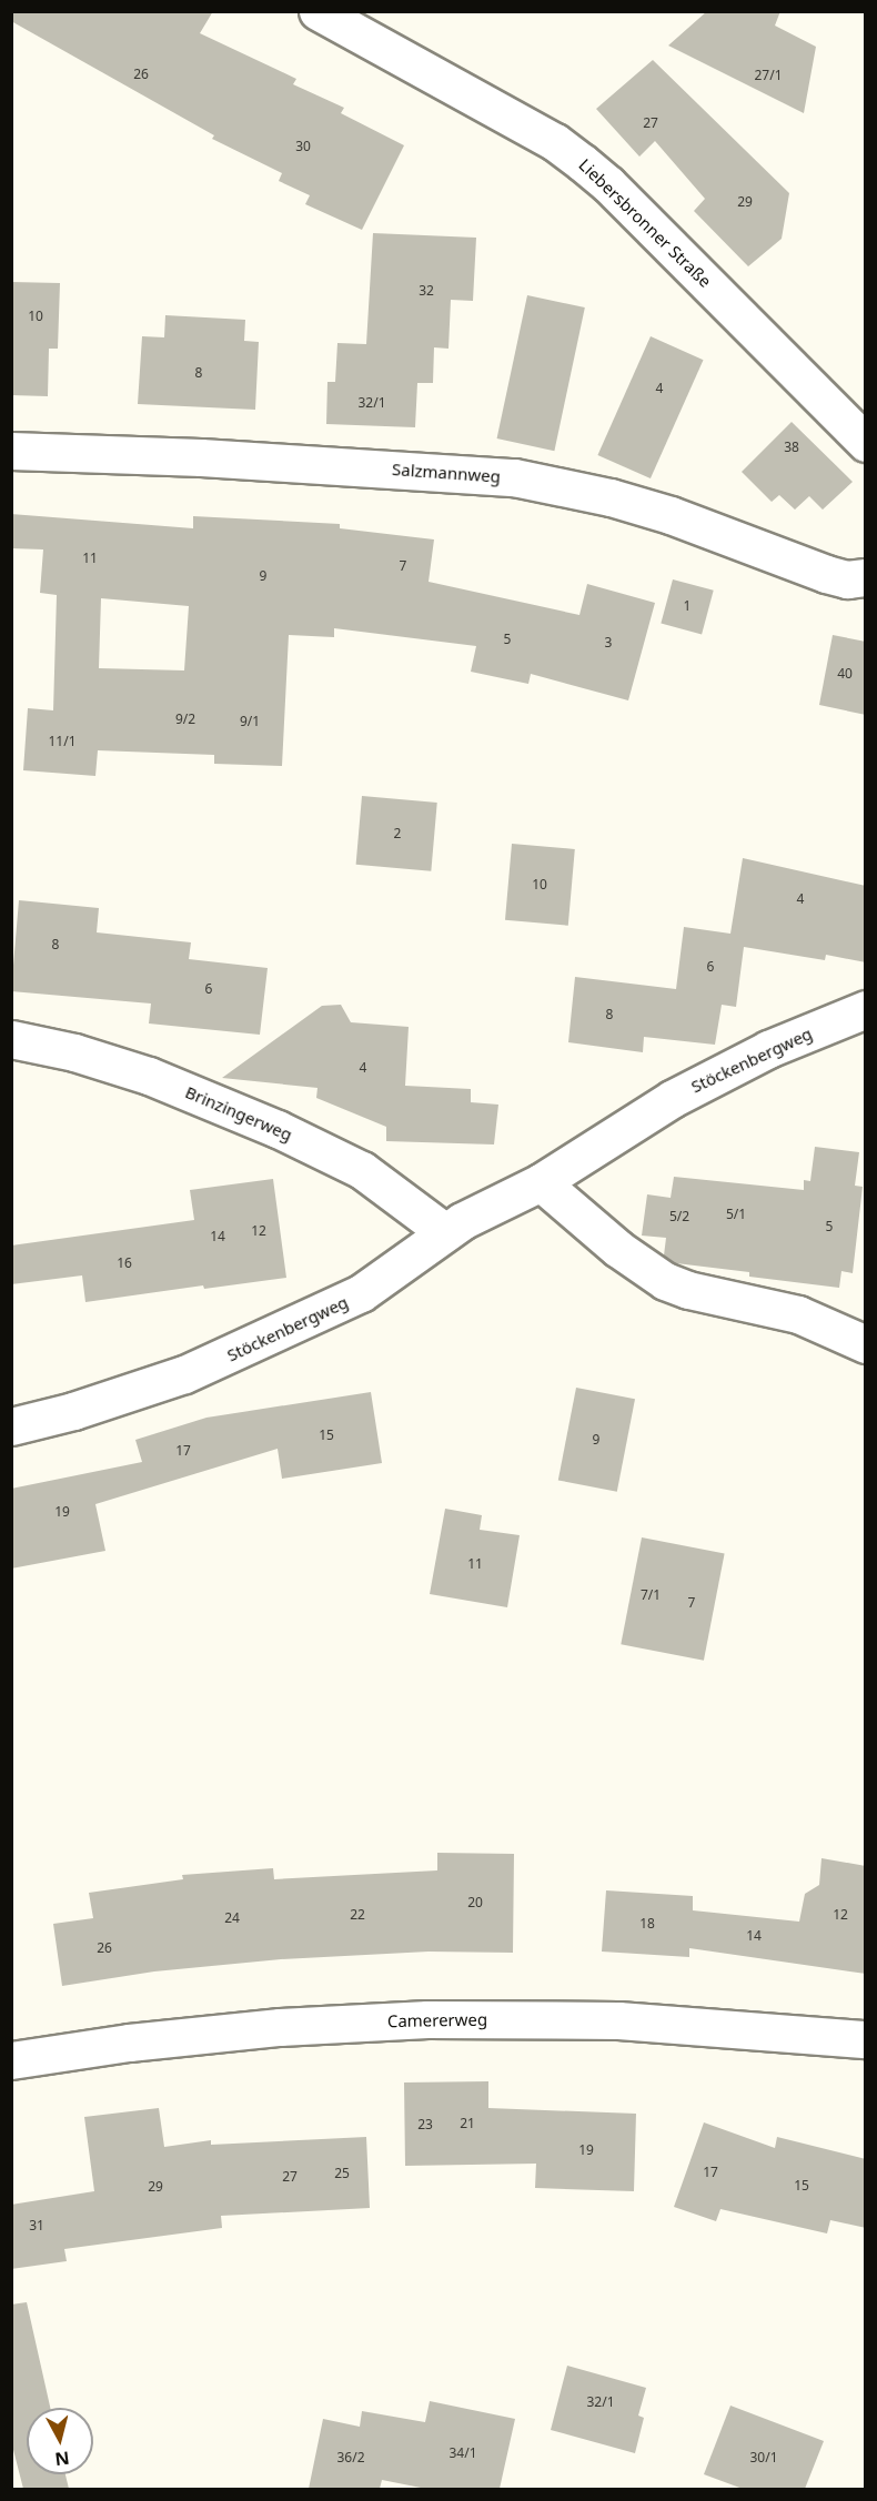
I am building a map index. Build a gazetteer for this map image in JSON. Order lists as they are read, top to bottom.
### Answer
{
  "streets": {
    "street": [
      "Liebersbronner Straße",
      "Salzmannweg",
      "Stöckenbergweg",
      "Brinzingerweg",
      "Camererweg"
    ]
  },
  "crossings": [
    ["Stöckenbergweg", "Brinzingerweg"]
  ],
  "house_numbers": [
    "26",
    "27/1",
    "27",
    "30",
    "29",
    "32",
    "10",
    "8",
    "4",
    "32/1",
    "38",
    "11",
    "7",
    "9",
    "1",
    "5",
    "3",
    "40",
    "9/2",
    "9/1",
    "11/1",
    "2",
    "10",
    "4",
    "8",
    "6",
    "6",
    "8",
    "4",
    "5/1",
    "5/2",
    "5",
    "12",
    "14",
    "16",
    "15",
    "9",
    "17",
    "19",
    "11",
    "7/1",
    "7",
    "20",
    "22",
    "12",
    "24",
    "18",
    "14",
    "26",
    "21",
    "23",
    "19",
    "17",
    "25",
    "27",
    "15",
    "29",
    "31",
    "32/1",
    "34/1",
    "36/2",
    "30/1"
  ],
  "north": "bottom"
}
